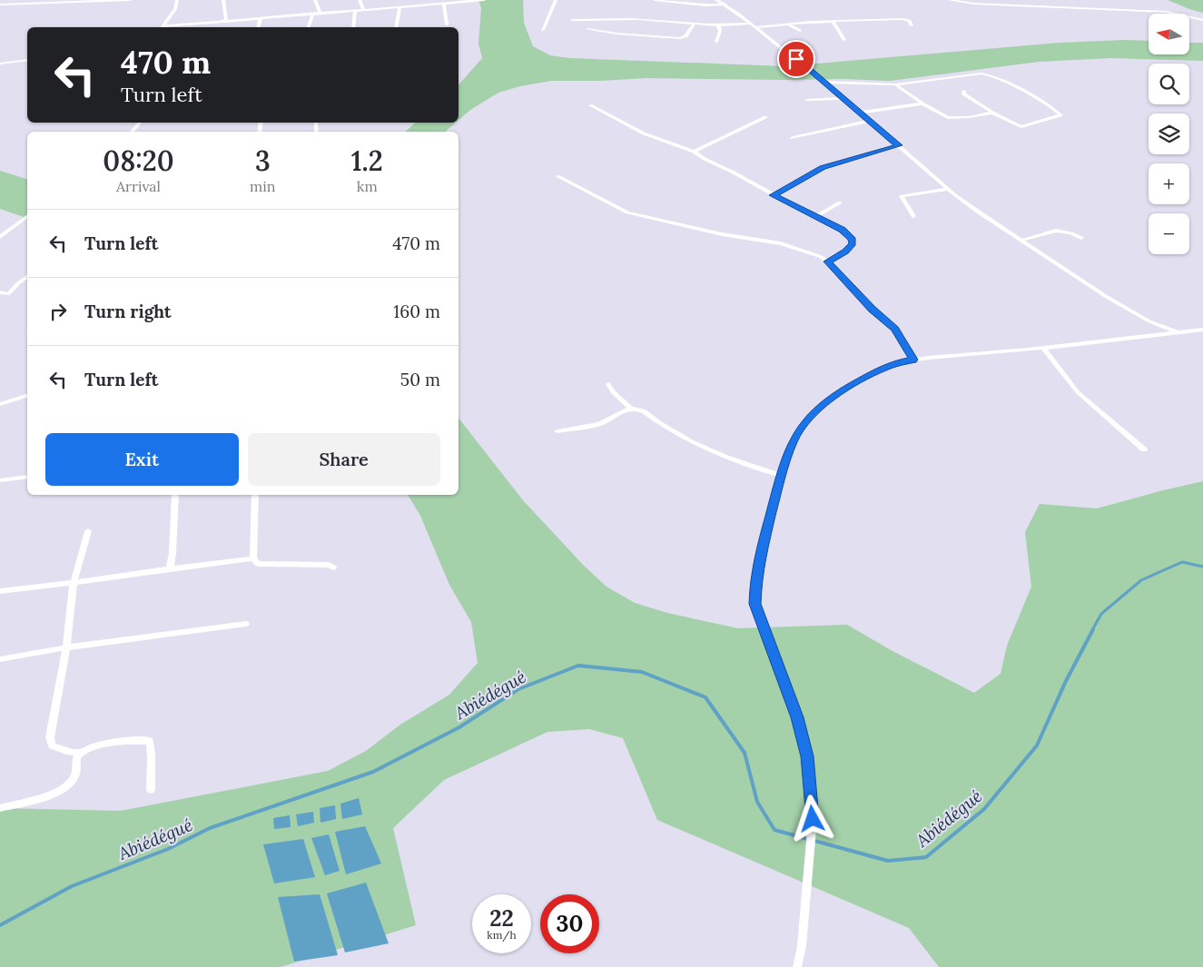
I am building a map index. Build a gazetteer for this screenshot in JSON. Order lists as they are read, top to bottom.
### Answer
{
  "water": ["Abiédégué"],
  "north": "left",
  "page": {
    "map_buttons": ["+", "−"],
    "turn": ["470 m", "Turn left"],
    "eta": [
      "08:20",
      "Arrival",
      "3",
      "min",
      "1.2",
      "km"
    ],
    "list": [
      {
        "name": "Turn left",
        "value": "470 m"
      },
      {
        "name": "Turn right",
        "value": "160 m"
      },
      {
        "name": "Turn left",
        "value": "50 m"
      }
    ],
    "buttons": ["Exit", "Share"],
    "speed": "22 km/h",
    "limit": "30"
  }
}
